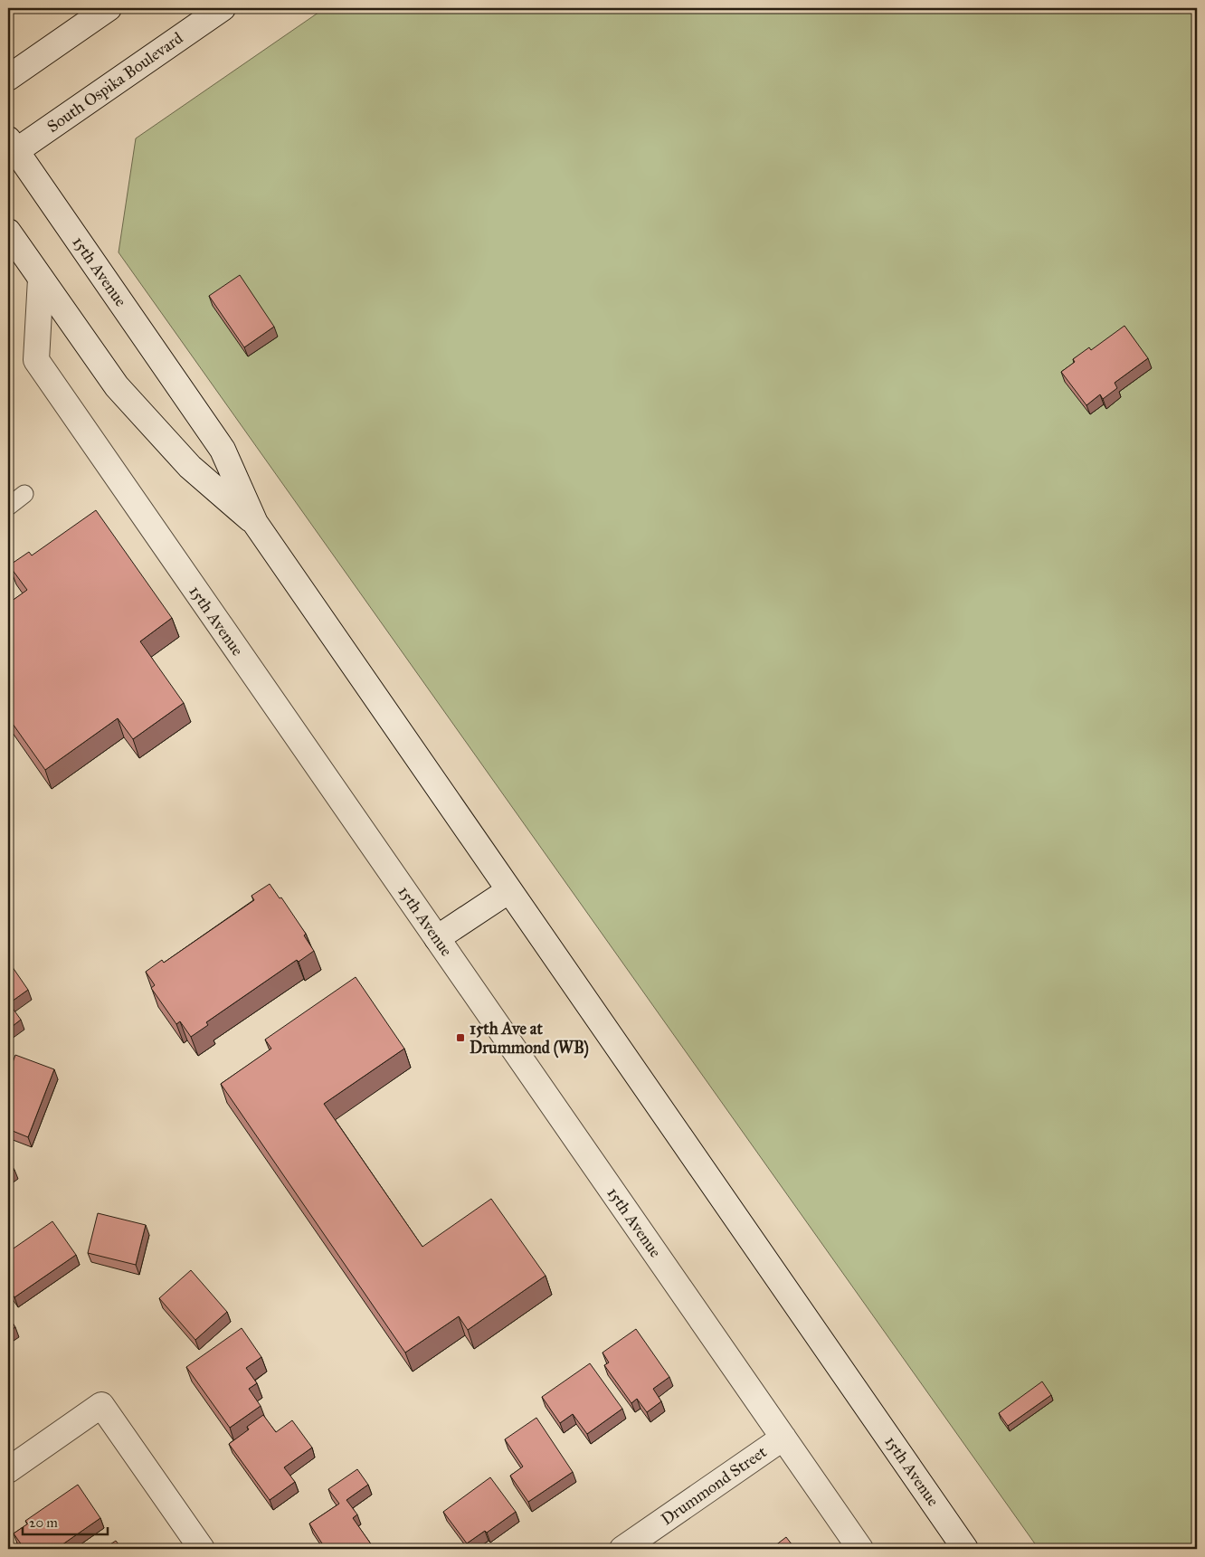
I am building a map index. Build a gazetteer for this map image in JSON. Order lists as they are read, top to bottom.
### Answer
{
  "streets": {
    "main road": ["South Ospika Boulevard", "15th Avenue", "Drummond Street"]
  },
  "crossings": [
    ["South Ospika Boulevard", "15th Avenue"],
    ["15th Avenue", "Drummond Street"]
  ],
  "places": {
    "transit": ["15th Ave at Drummond (WB)"]
  },
  "scale_bar": "20 m"
}
